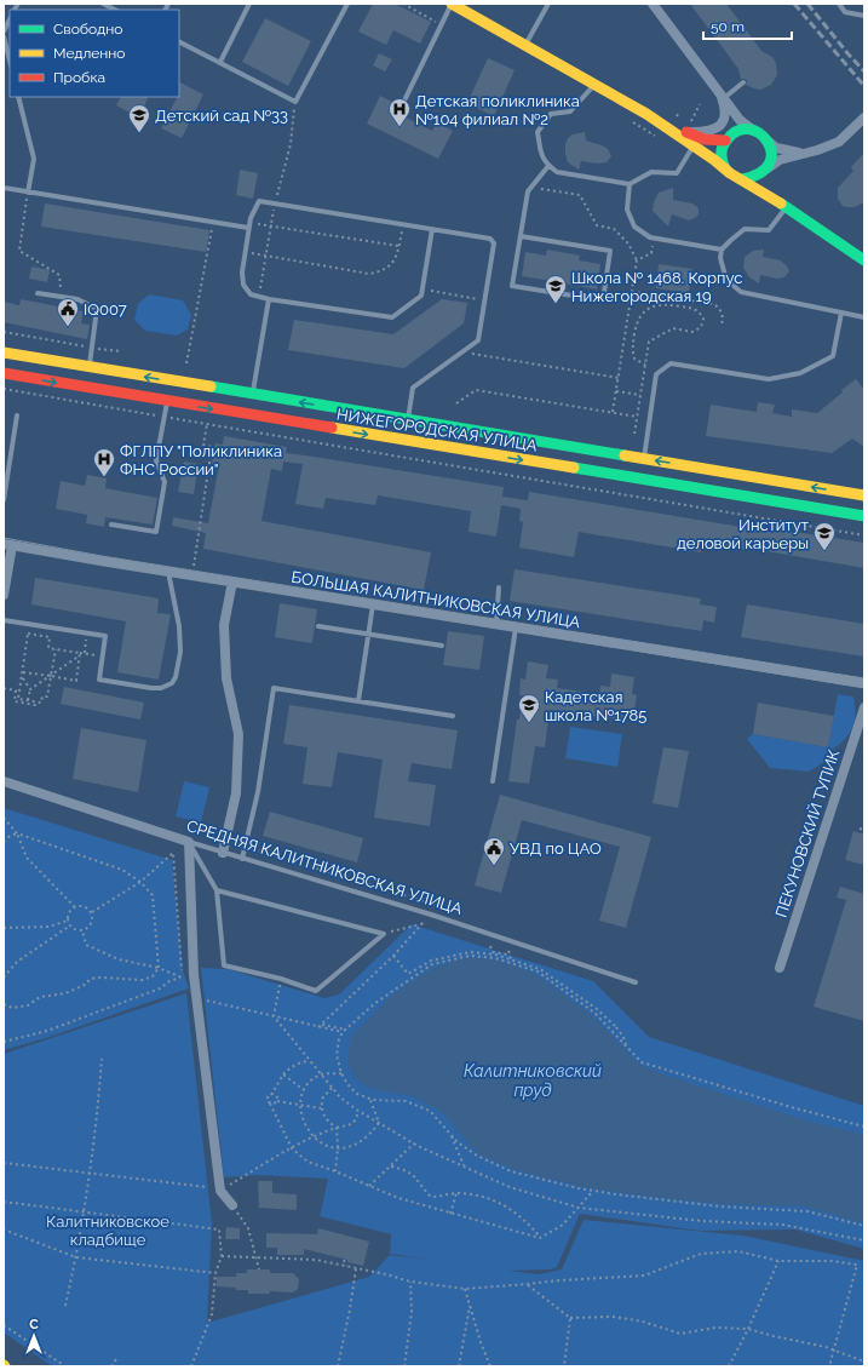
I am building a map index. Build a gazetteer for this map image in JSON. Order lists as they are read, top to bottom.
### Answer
{
  "streets": {
    "main road": ["НИЖЕГОРОДСКАЯ УЛИЦА"],
    "street": ["БОЛЬШАЯ КАЛИТНИКОВСКАЯ УЛИЦА", "ПЕКУНОВСКИЙ ТУПИК", "СРЕДНЯЯ КАЛИТНИКОВСКАЯ УЛИЦА"]
  },
  "water": ["Калитниковский пруд"],
  "parks": ["Калитниковское кладбище"],
  "places": {
    "hospital": ["Детская поликлиника №104 филиал №2", "ФГЛПУ \"Поликлиника ФНС России\""],
    "school or university": [
      "Детский сад №33",
      "Школа № 1468. Корпус Нижегородская 19",
      "Институт деловой карьеры",
      "Кадетская школа №1785"
    ],
    "public building": ["IQ007", "УВД по ЦАО"]
  },
  "legend": ["Свободно", "Медленно", "Пробка"],
  "scale_bar": "50 m",
  "north": "top"
}
